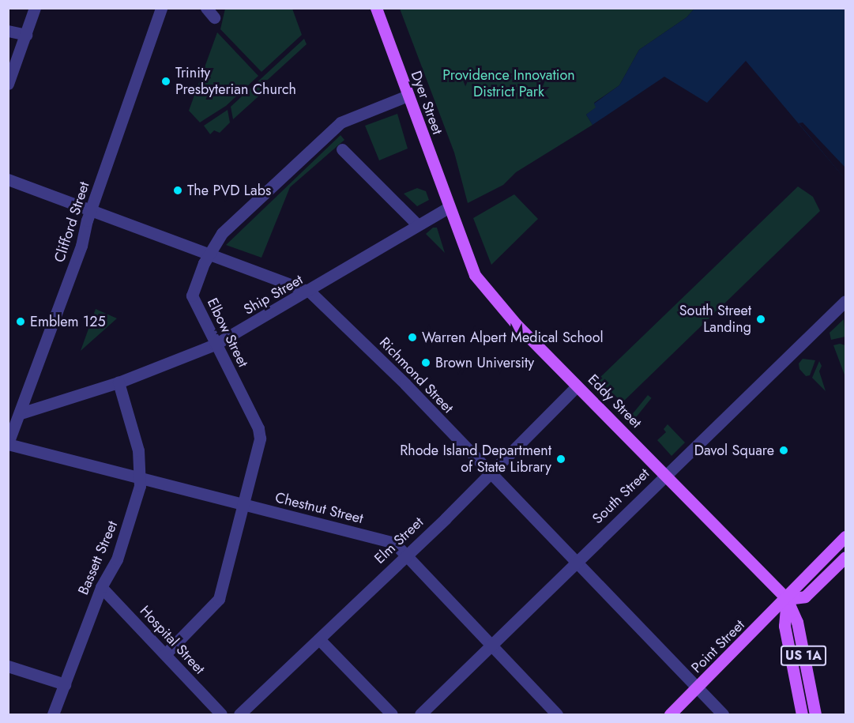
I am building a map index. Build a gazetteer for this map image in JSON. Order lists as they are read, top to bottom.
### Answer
{
  "streets": {
    "main road": [
      "Dyer Street",
      "Eddy Street",
      "Point Street",
      "US 1A"
    ],
    "street": [
      "Clifford Street",
      "Ship Street",
      "Elbow Street",
      "Richmond Street",
      "South Street",
      "Chestnut Street",
      "Elm Street",
      "Bassett Street",
      "Hospital Street"
    ]
  },
  "crossings": [
    ["Dyer Street", "Ship Street"],
    ["Dyer Street", "Elbow Street"],
    ["Dyer Street", "Eddy Street"],
    ["Clifford Street", "Ship Street"],
    ["Clifford Street", "Richmond Street"],
    ["Clifford Street", "Chestnut Street"],
    ["Ship Street", "Elbow Street"],
    ["Ship Street", "Richmond Street"],
    ["Ship Street", "Eddy Street"],
    ["Ship Street", "Bassett Street"],
    ["Elbow Street", "Richmond Street"],
    ["Elbow Street", "Chestnut Street"],
    ["Elbow Street", "Hospital Street"],
    ["Richmond Street", "South Street"],
    ["Richmond Street", "Elm Street"],
    ["Richmond Street", "Point Street"],
    ["Eddy Street", "South Street"],
    ["Eddy Street", "Elm Street"],
    ["Eddy Street", "Point Street"],
    ["Eddy Street", "US 1A"],
    ["South Street", "Chestnut Street"],
    ["Chestnut Street", "Elm Street"],
    ["Chestnut Street", "Bassett Street"],
    ["Bassett Street", "Hospital Street"],
    ["Point Street", "US 1A"]
  ],
  "parks": ["Providence Innovation District Park"],
  "places": [
    "Trinity Presbyterian Church",
    "The PVD Labs",
    "South Street Landing",
    "Emblem 125",
    "Warren Alpert Medical School",
    "Brown University",
    "Davol Square",
    "Rhode Island Department of State Library"
  ]
}
